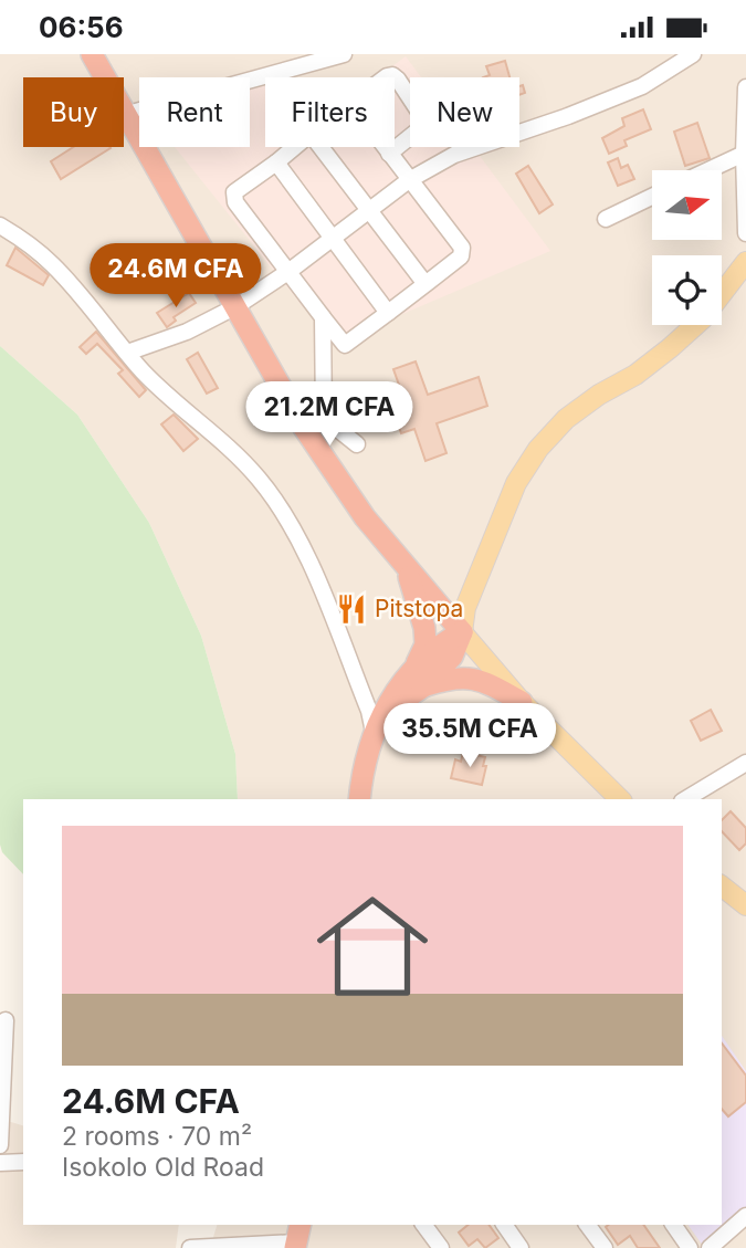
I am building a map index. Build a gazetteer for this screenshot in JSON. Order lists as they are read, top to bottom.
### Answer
{
  "places": {
    "restaurant": ["Pitstopa"]
  },
  "north": "right",
  "page": {
    "status": "06:56",
    "chip": [
      "Buy",
      "Rent",
      "Filters",
      "New"
    ],
    "price": ["24.6M CFA", "21.2M CFA", "35.5M CFA"],
    "list": [
      {
        "name": "24.6M CFA",
        "note": "2 rooms · 70 m² · Isokolo Old Road"
      }
    ]
  }
}
